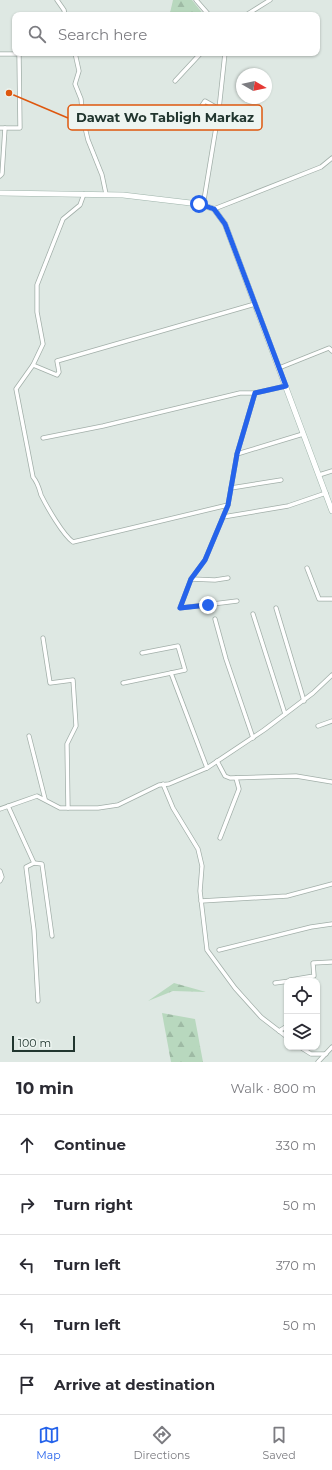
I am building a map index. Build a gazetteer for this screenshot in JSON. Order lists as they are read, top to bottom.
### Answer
{
  "places": ["Dawat Wo Tabligh Markaz"],
  "scale_bar": "100 m",
  "north": "right",
  "page": {
    "search": "Search here",
    "scale": "100 m",
    "heading": ["10 min", "Walk · 800 m"],
    "list": [
      ["Continue", "330 m"],
      ["Turn right", "50 m"],
      ["Turn left", "370 m"],
      ["Turn left", "50 m"],
      "Arrive at destination"
    ],
    "nav": ["Map", "Directions", "Saved"]
  }
}
